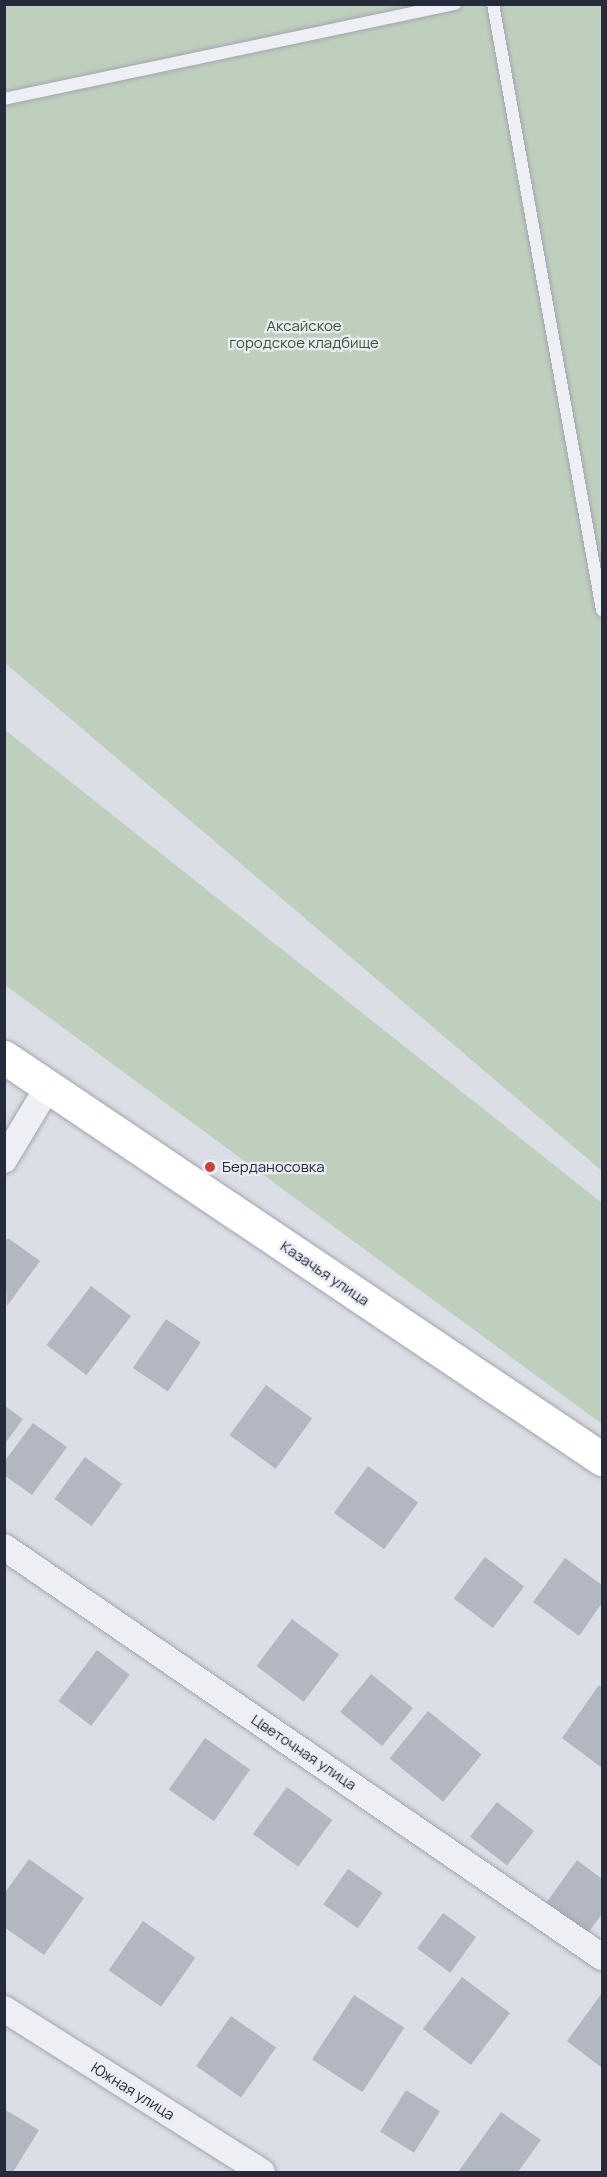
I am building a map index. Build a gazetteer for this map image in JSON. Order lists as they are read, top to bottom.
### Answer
{
  "streets": {
    "main road": ["Казачья улица"],
    "street": ["Цветочная улица", "Южная улица"]
  },
  "parks": ["Аксайское городское кладбище"],
  "places": ["Берданосовка"]
}
